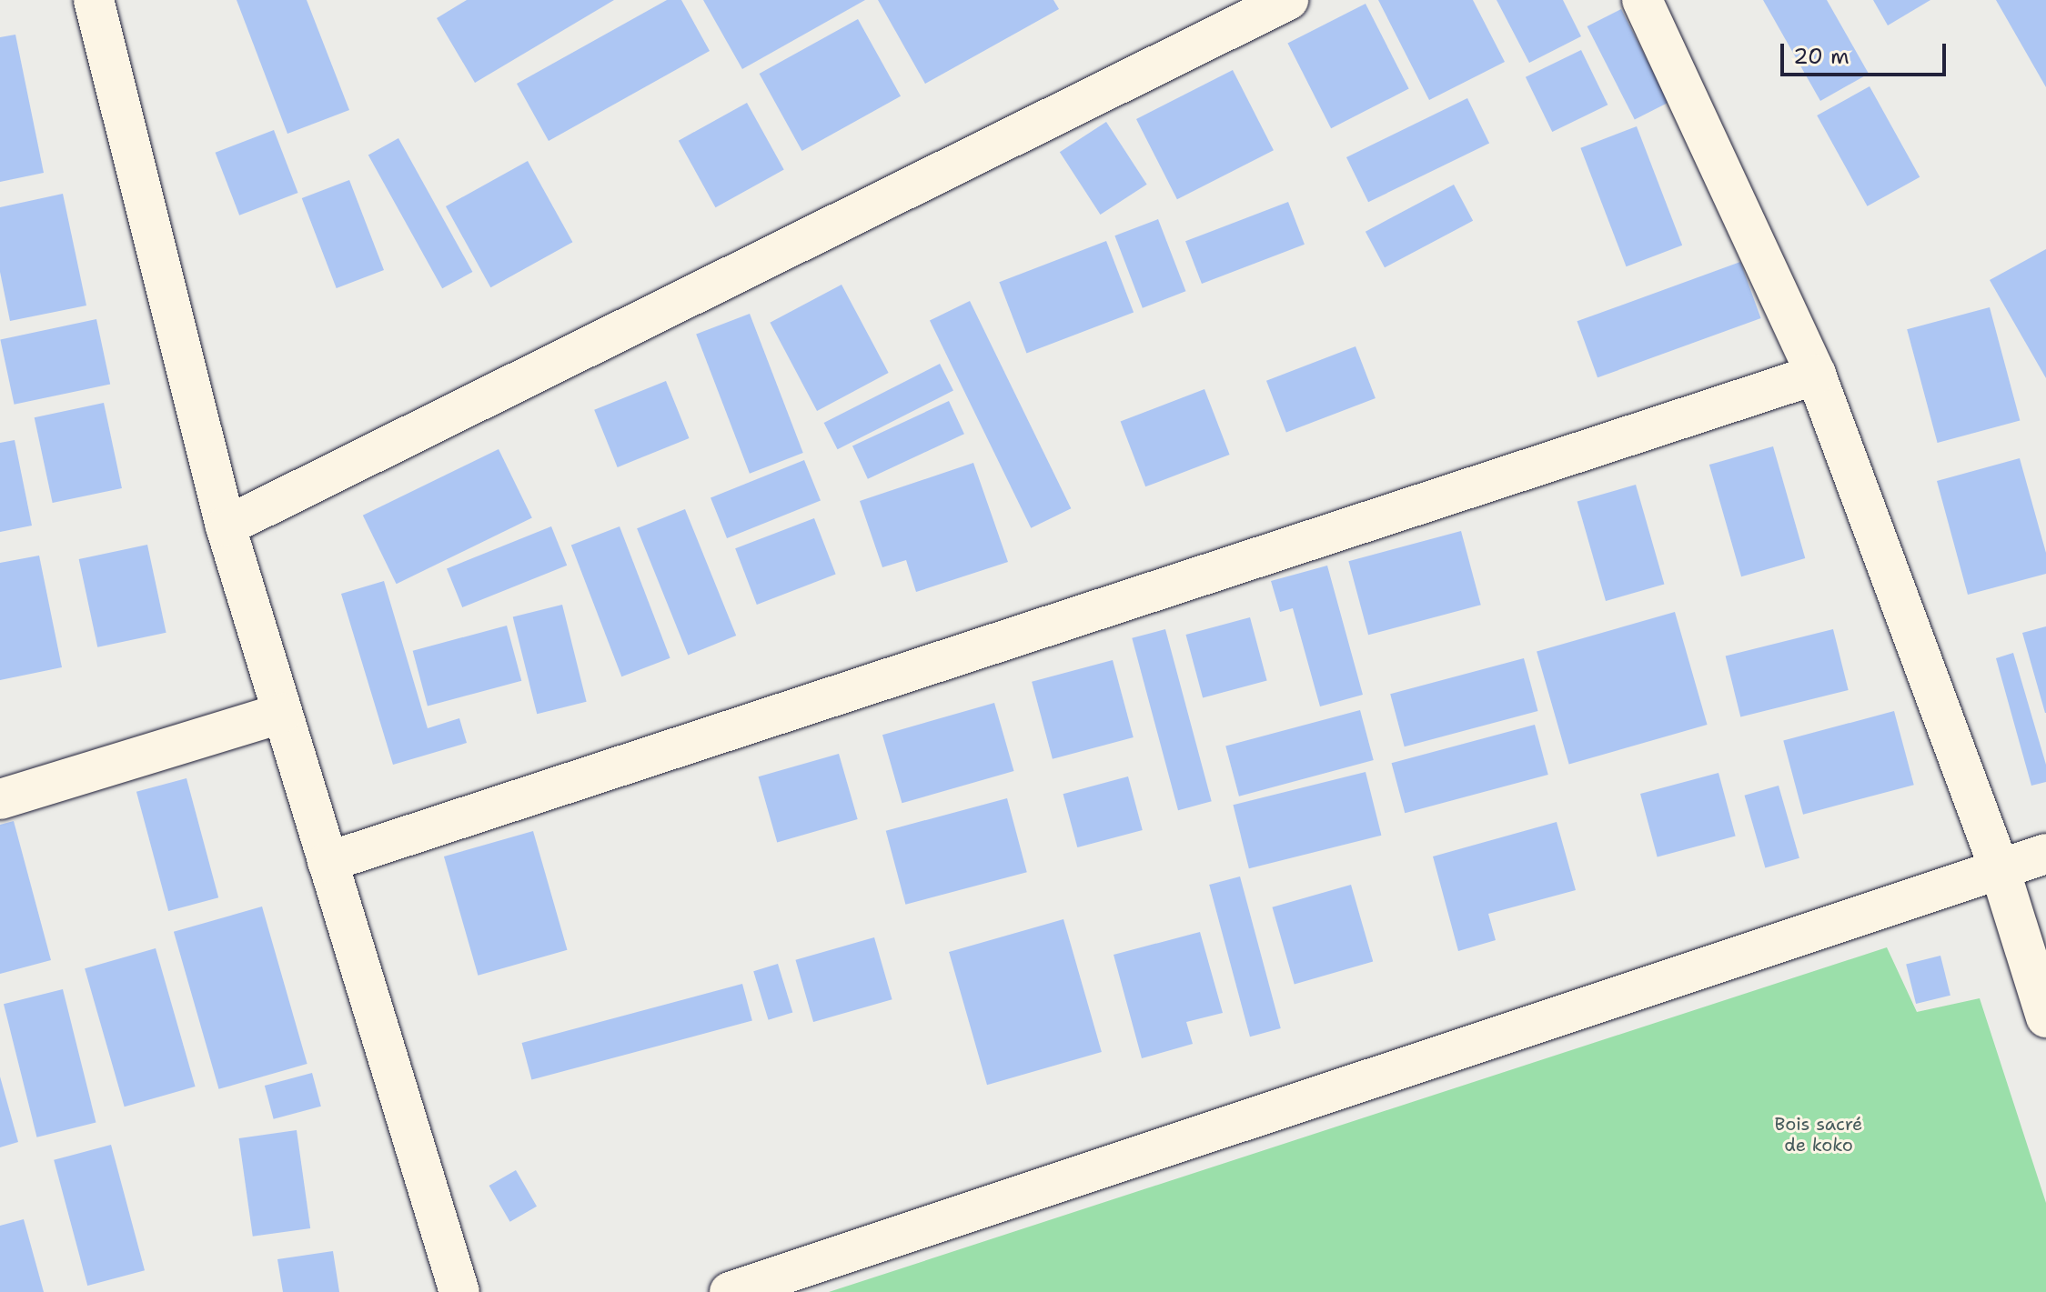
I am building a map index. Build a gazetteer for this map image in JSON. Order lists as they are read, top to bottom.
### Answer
{
  "parks": ["Bois sacré de koko"],
  "scale_bar": "20 m"
}
